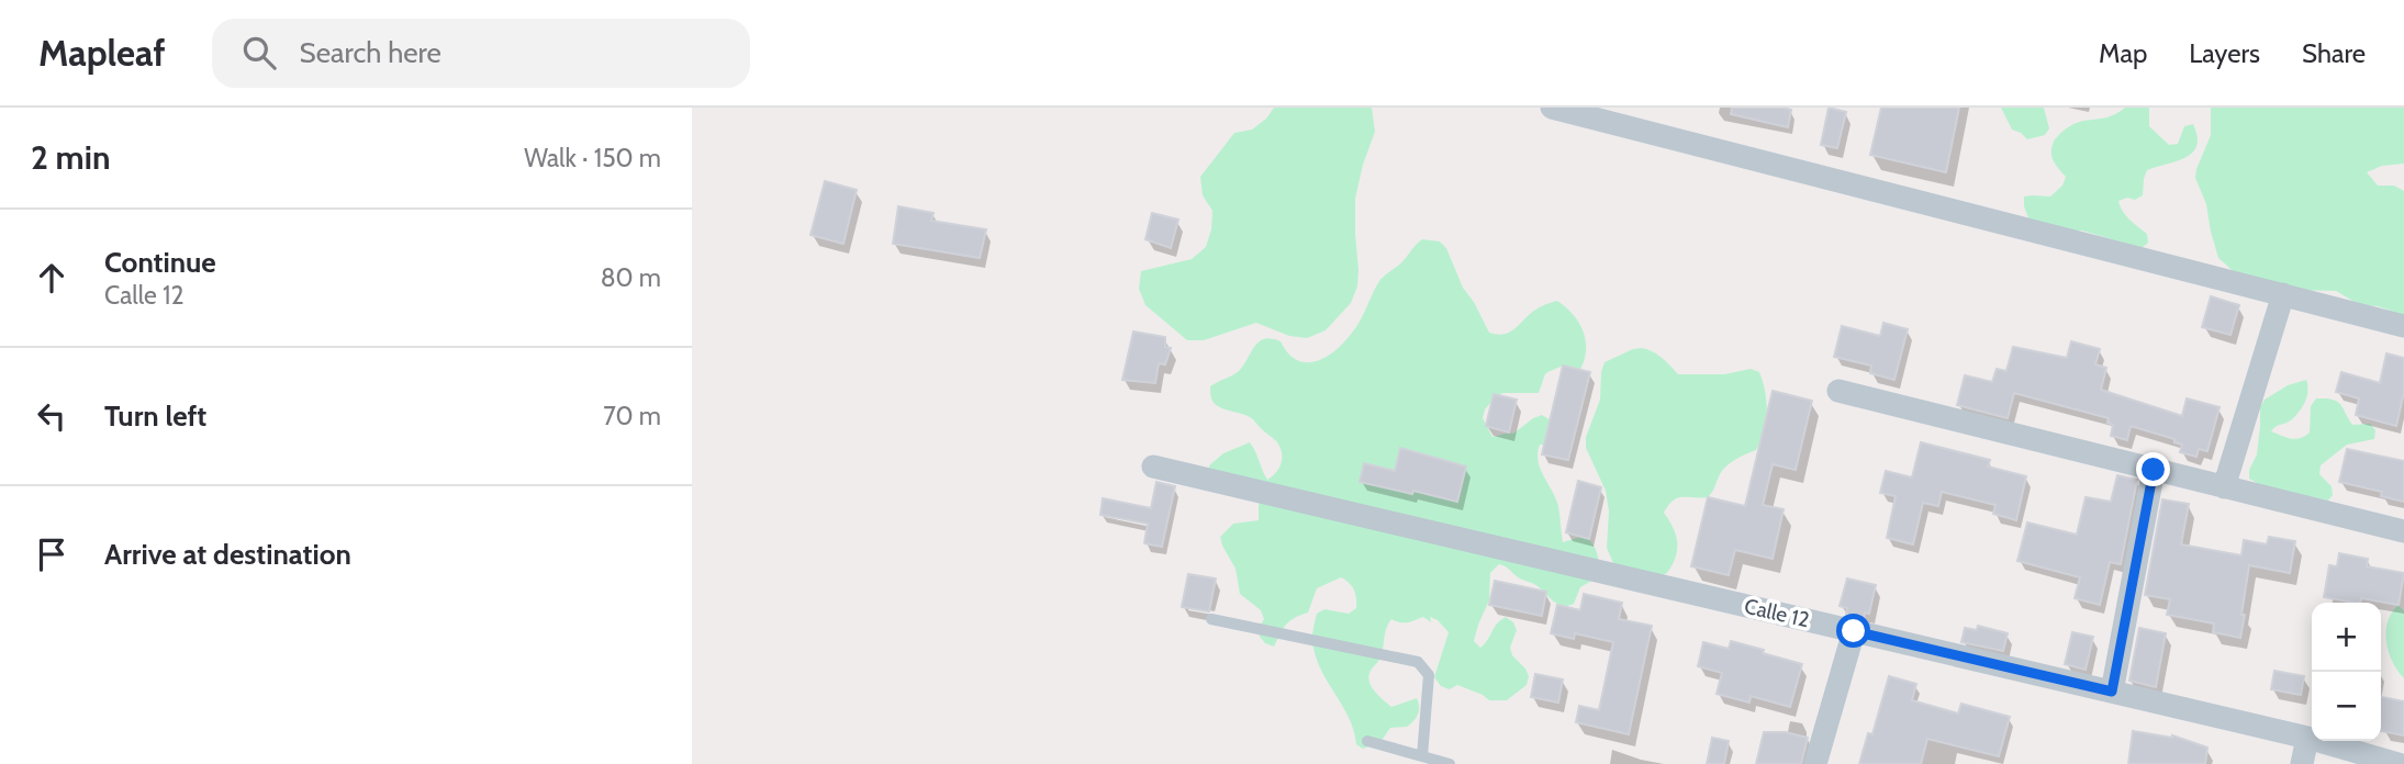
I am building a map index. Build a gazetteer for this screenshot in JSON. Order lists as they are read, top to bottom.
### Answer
{
  "streets": {
    "street": ["Calle 12"]
  },
  "page": {
    "header": "Mapleaf",
    "search": "Search here",
    "nav": ["Map", "Layers", "Share"],
    "heading": ["2 min", "Walk · 150 m"],
    "list": [
      ["Continue", "Calle 12", "80 m"],
      ["Turn left", "70 m"],
      "Arrive at destination"
    ],
    "map_buttons": ["+", "−"]
  }
}
